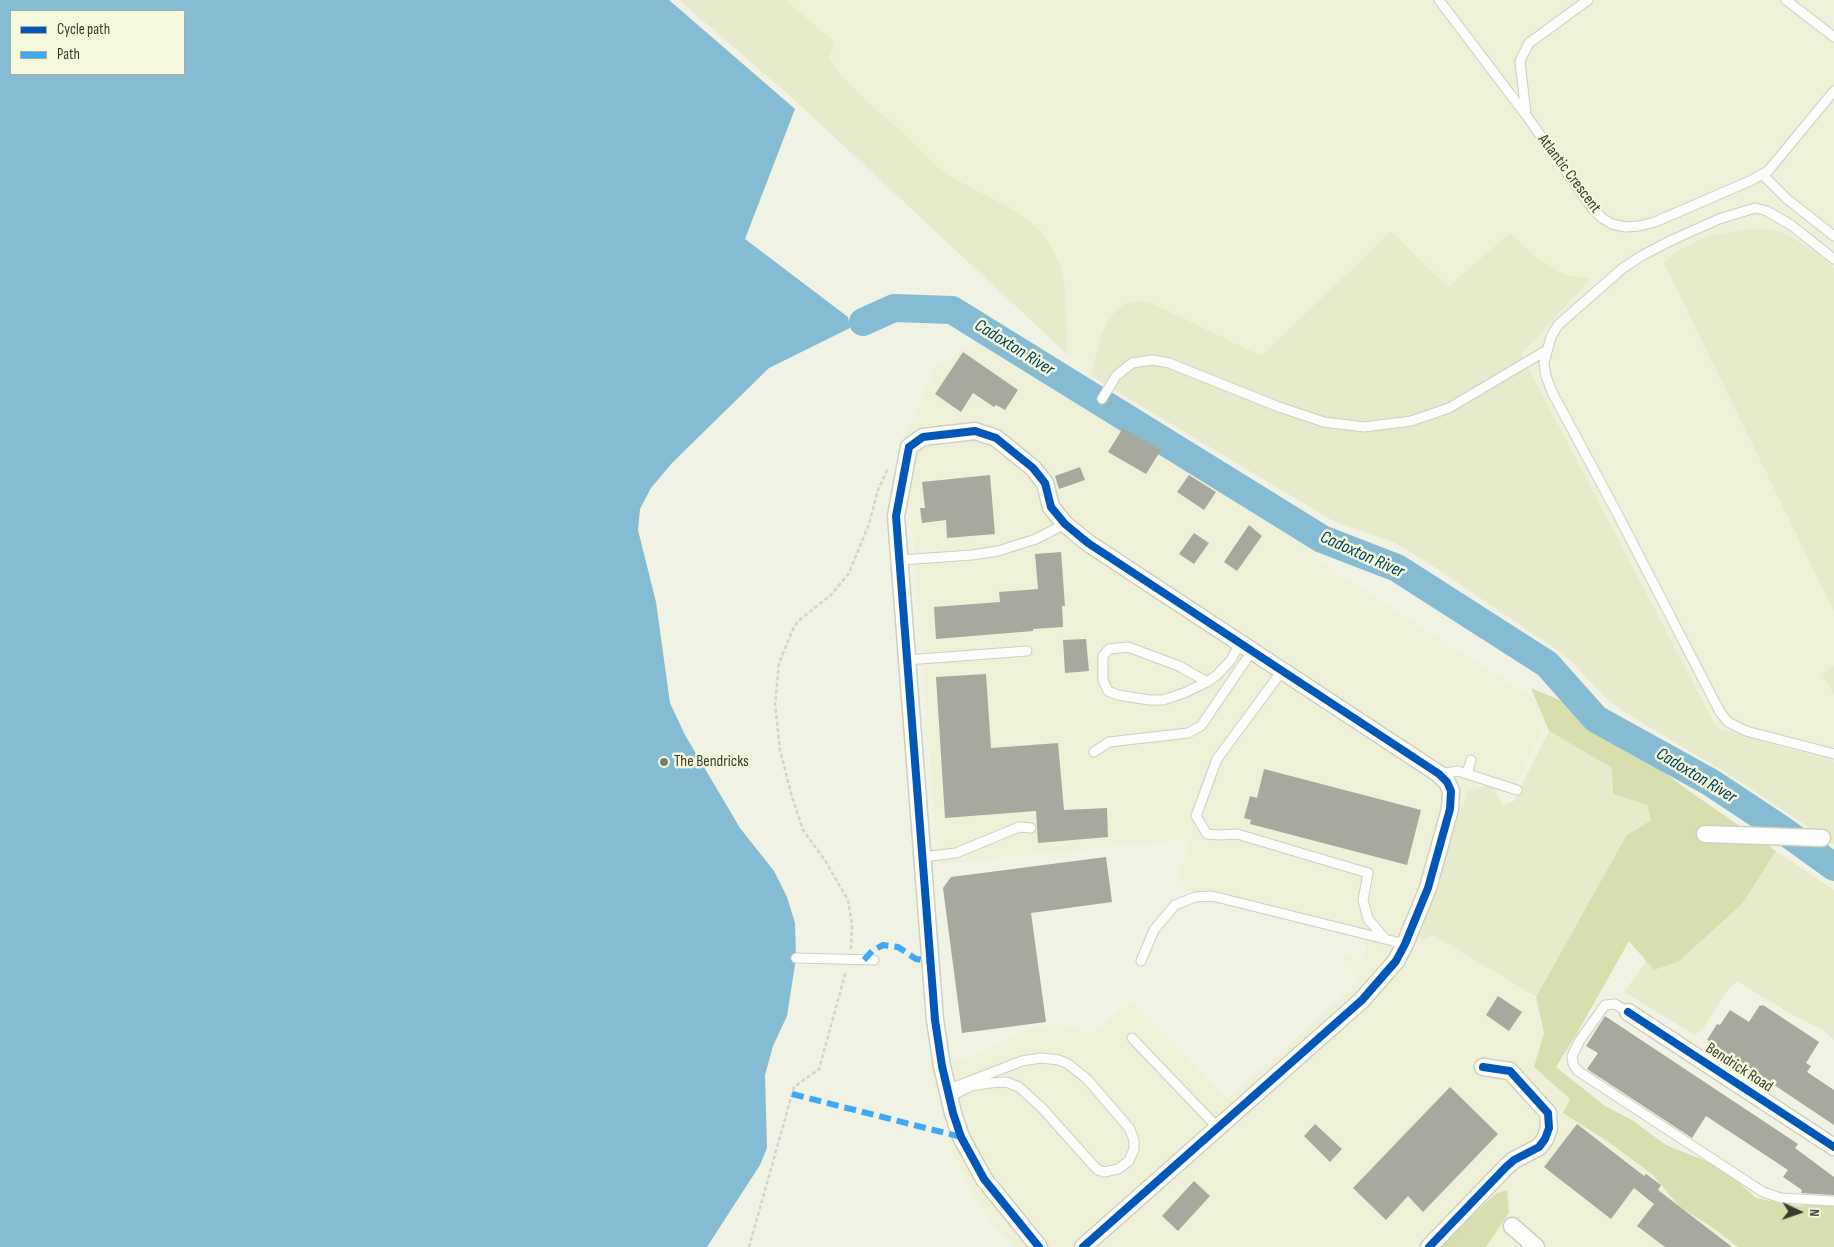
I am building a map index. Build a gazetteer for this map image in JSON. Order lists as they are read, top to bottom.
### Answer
{
  "streets": {
    "street": ["Bendrick Road"],
    "lane": ["Atlantic Crescent"]
  },
  "water": ["Cadoxton River"],
  "places": ["The Bendricks"],
  "legend": ["Cycle path", "Path"],
  "north": "right"
}
